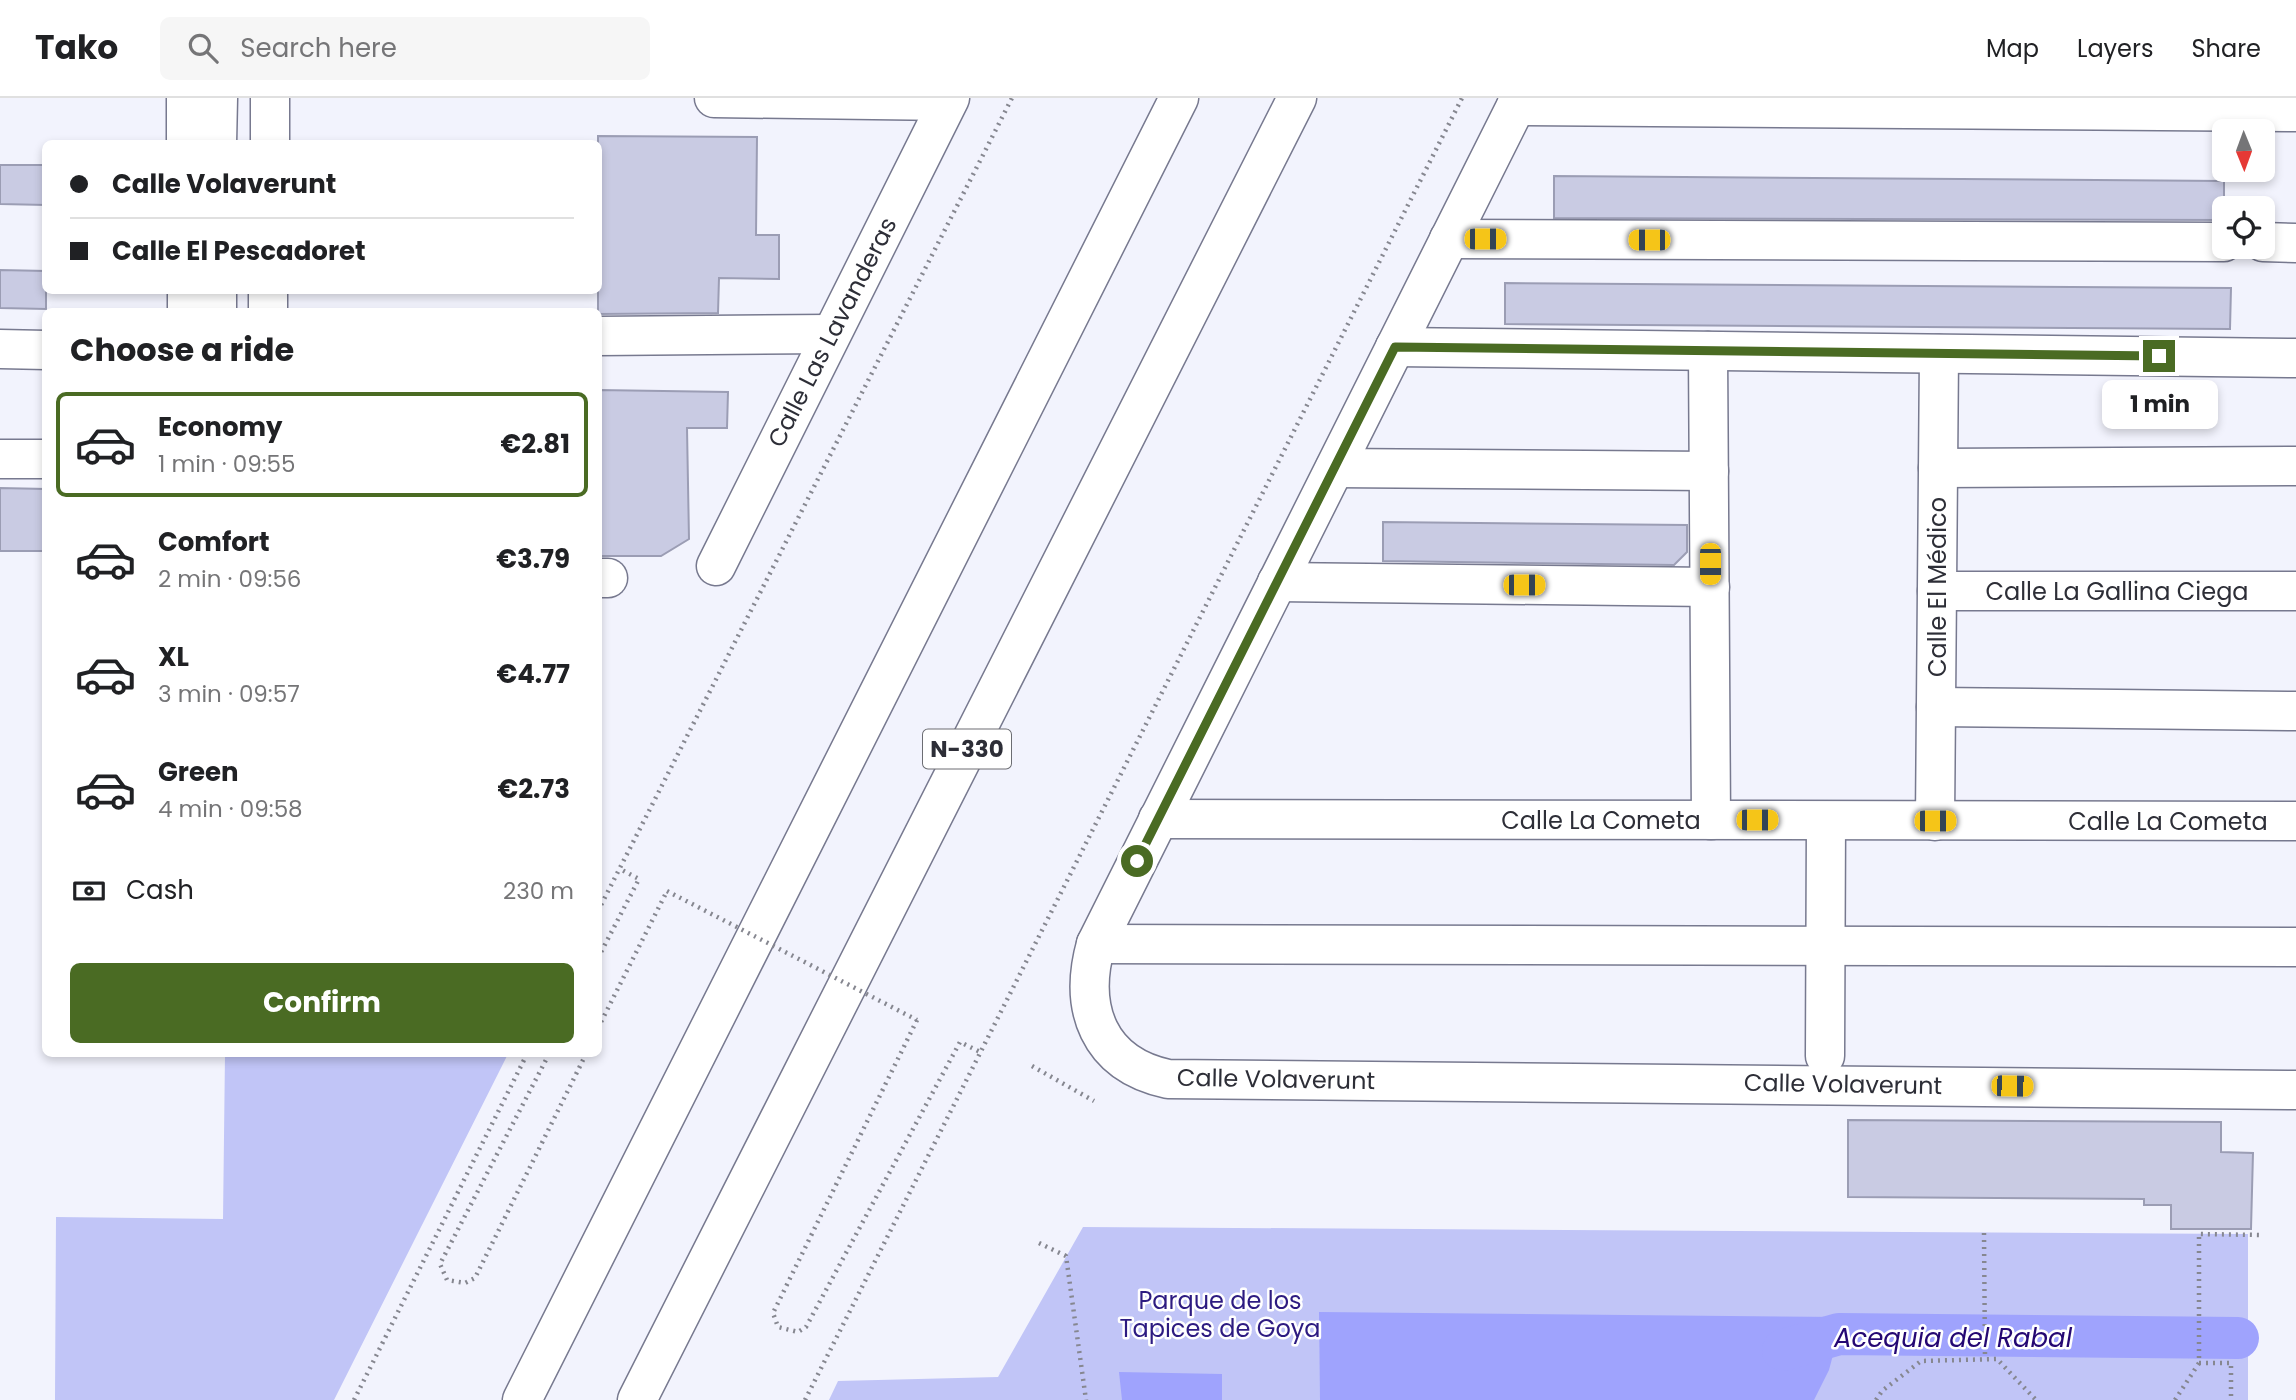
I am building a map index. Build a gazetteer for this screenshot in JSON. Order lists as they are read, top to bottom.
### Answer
{
  "streets": {
    "main road": [
      "Calle Las Lavanderas",
      "Calle El Médico",
      "Calle La Gallina Ciega",
      "N-330",
      "Calle La Cometa",
      "Calle Volaverunt"
    ]
  },
  "crossings": [
    ["Calle El Médico", "Calle La Gallina Ciega"],
    ["Calle El Médico", "Calle La Cometa"],
    ["Calle La Cometa", "Calle Volaverunt"]
  ],
  "water": ["Acequia del Rabal"],
  "parks": ["Parque de los Tapices de Goya"],
  "north": "bottom",
  "page": {
    "header": "Tako",
    "search": "Search here",
    "nav": ["Map", "Layers", "Share"],
    "banner": ["Calle Volaverunt", "Calle El Pescadoret"],
    "heading": "Choose a ride",
    "bubble": "1 min",
    "list": [
      {
        "name": "Economy",
        "note": "1 min · 09:55",
        "value": "€2.81"
      },
      {
        "name": "Comfort",
        "note": "2 min · 09:56",
        "value": "€3.79"
      },
      {
        "name": "XL",
        "note": "3 min · 09:57",
        "value": "€4.77"
      },
      {
        "name": "Green",
        "note": "4 min · 09:58",
        "value": "€2.73"
      }
    ],
    "pay": ["Cash", "230 m"],
    "buttons": "Confirm"
  }
}
